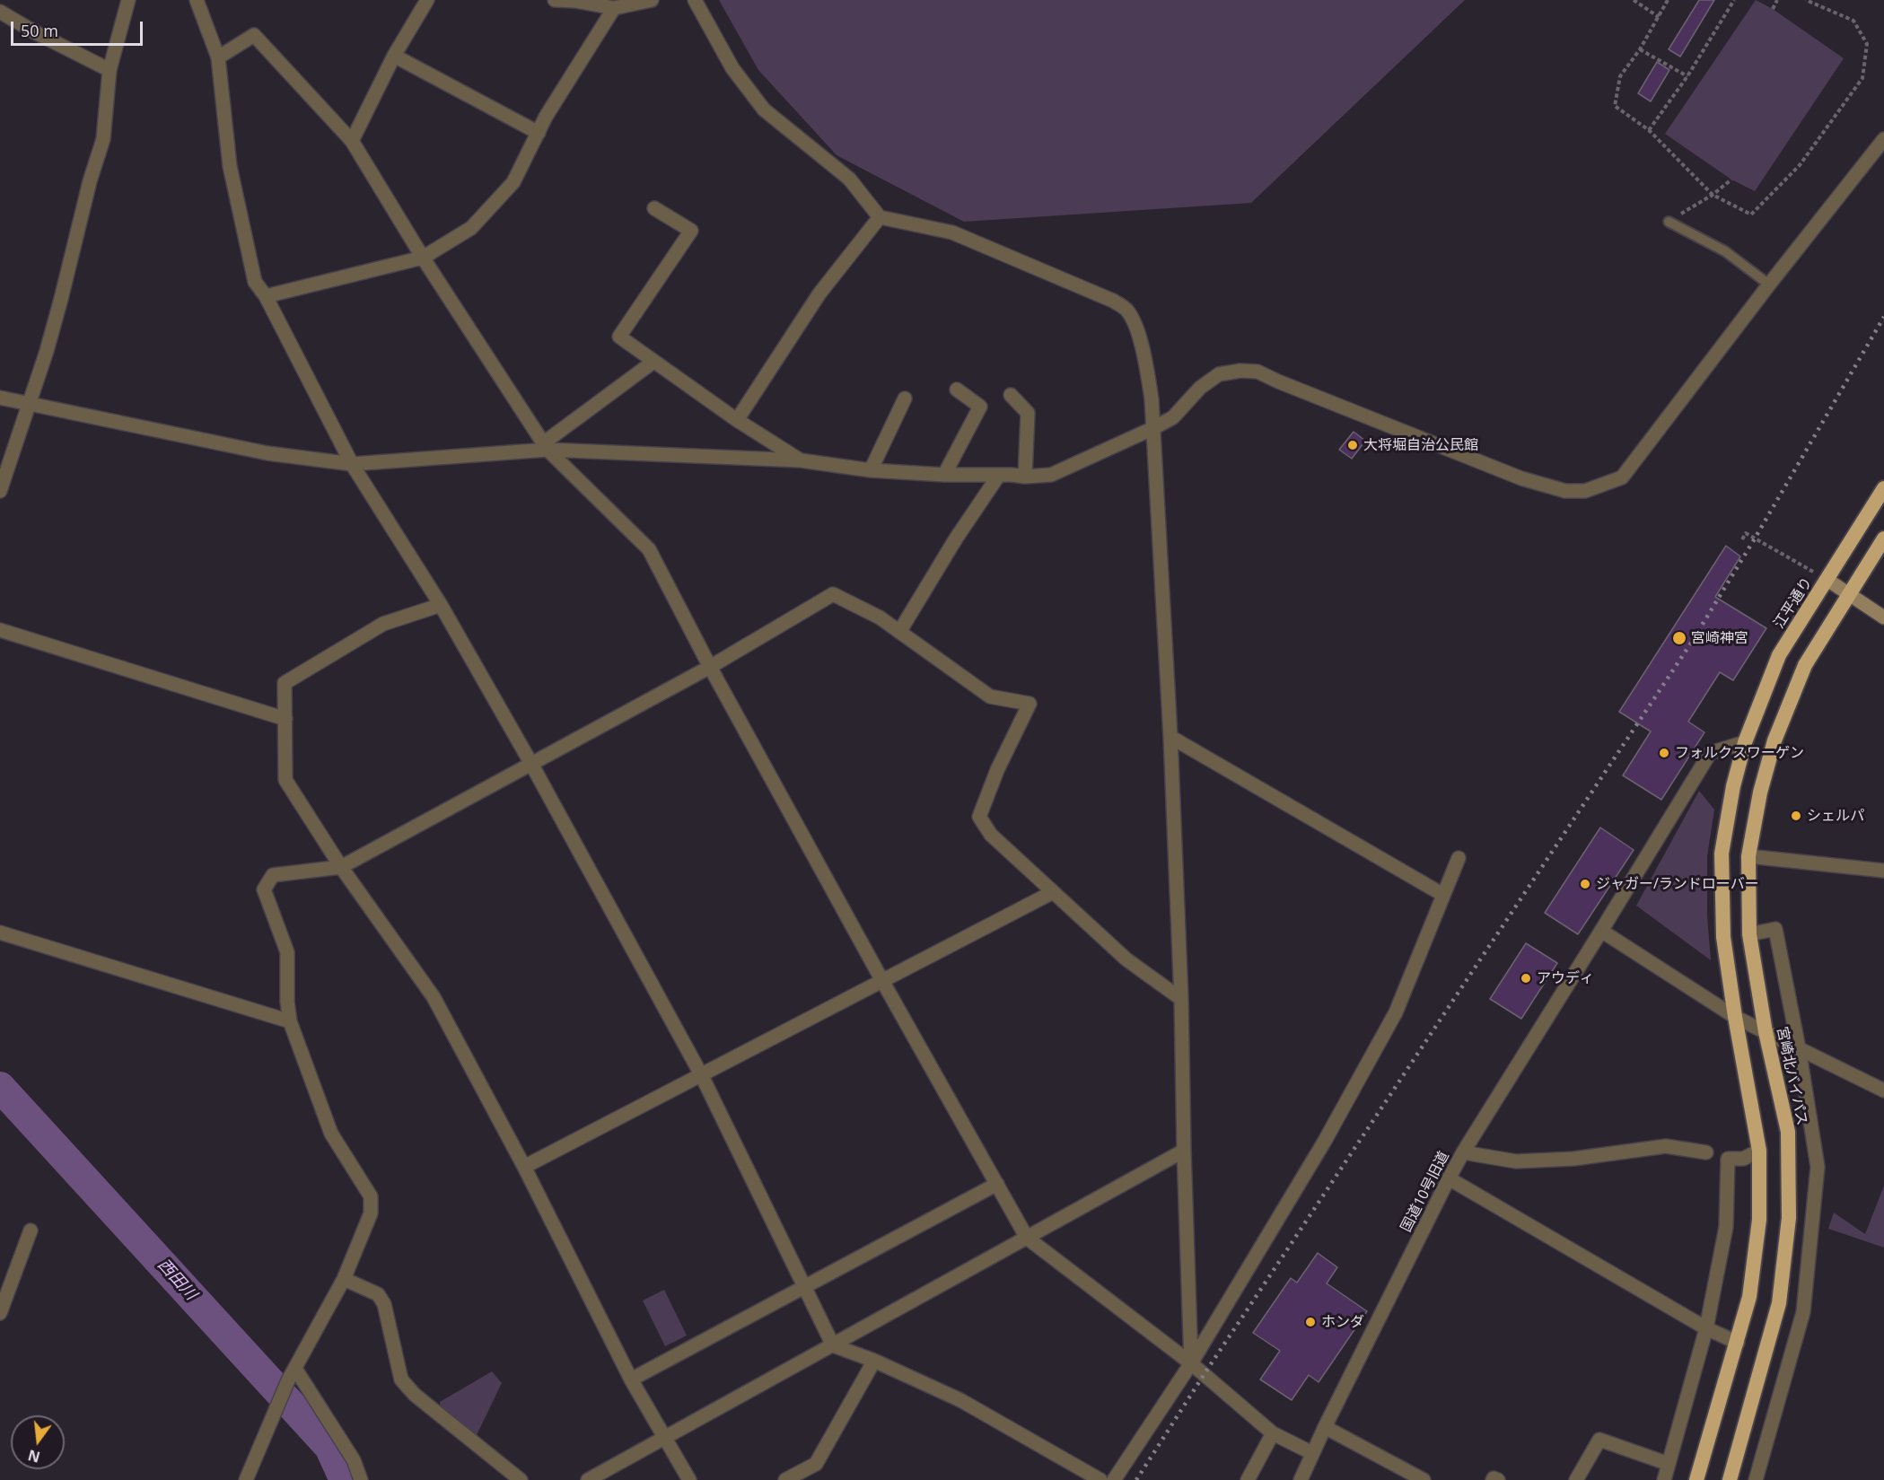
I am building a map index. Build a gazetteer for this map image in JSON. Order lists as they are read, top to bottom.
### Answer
{
  "streets": {
    "highway": ["江平通り", "宮崎北バイパス"],
    "street": ["国道10号旧道"]
  },
  "crossings": [
    ["江平通り", "国道10号旧道"]
  ],
  "water": ["西田川"],
  "places": [
    "大将堀自治公民館",
    "宮崎神宮",
    "フォルクスワーゲン",
    "シェルパ",
    "ジャガー/ランドローバー",
    "アウディ",
    "ホンダ"
  ],
  "scale_bar": "50 m",
  "north": "bottom"
}
